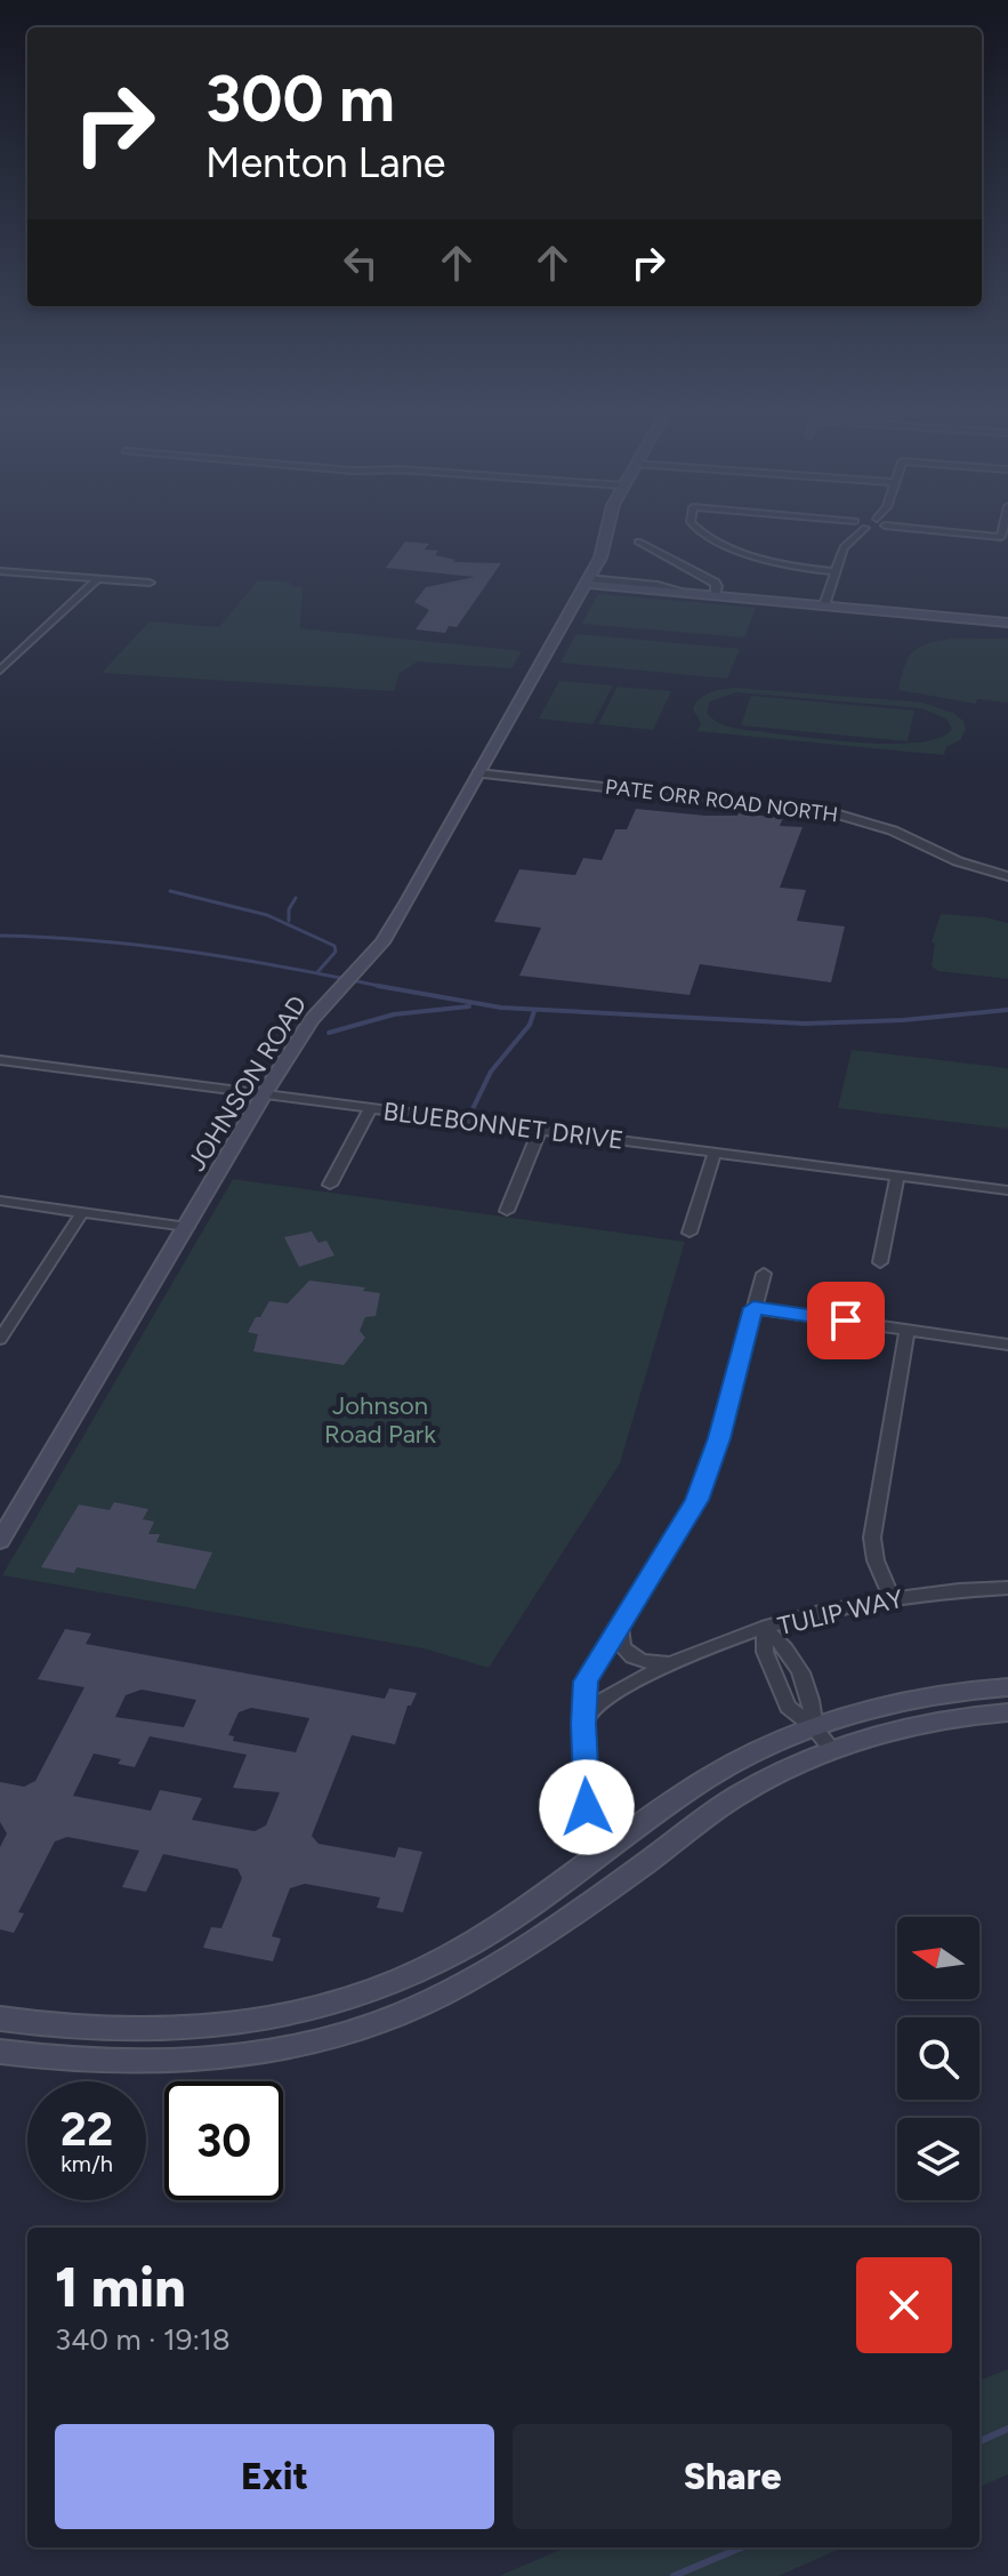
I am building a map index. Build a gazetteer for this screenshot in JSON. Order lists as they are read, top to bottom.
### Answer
{
  "streets": {
    "main road": ["JOHNSON ROAD"],
    "street": ["PATE ORR ROAD NORTH", "BLUEBONNET DRIVE", "TULIP WAY"]
  },
  "crossings": [
    ["PATE ORR ROAD NORTH", "JOHNSON ROAD"],
    ["JOHNSON ROAD", "BLUEBONNET DRIVE"]
  ],
  "parks": ["Johnson Road Park"],
  "north": "left",
  "page": {
    "turn": ["300 m", "Menton Lane"],
    "speed": "22 km/h",
    "limit": "30",
    "heading": ["1 min", "340 m · 19:18"],
    "buttons": ["Exit", "Share"]
  }
}
